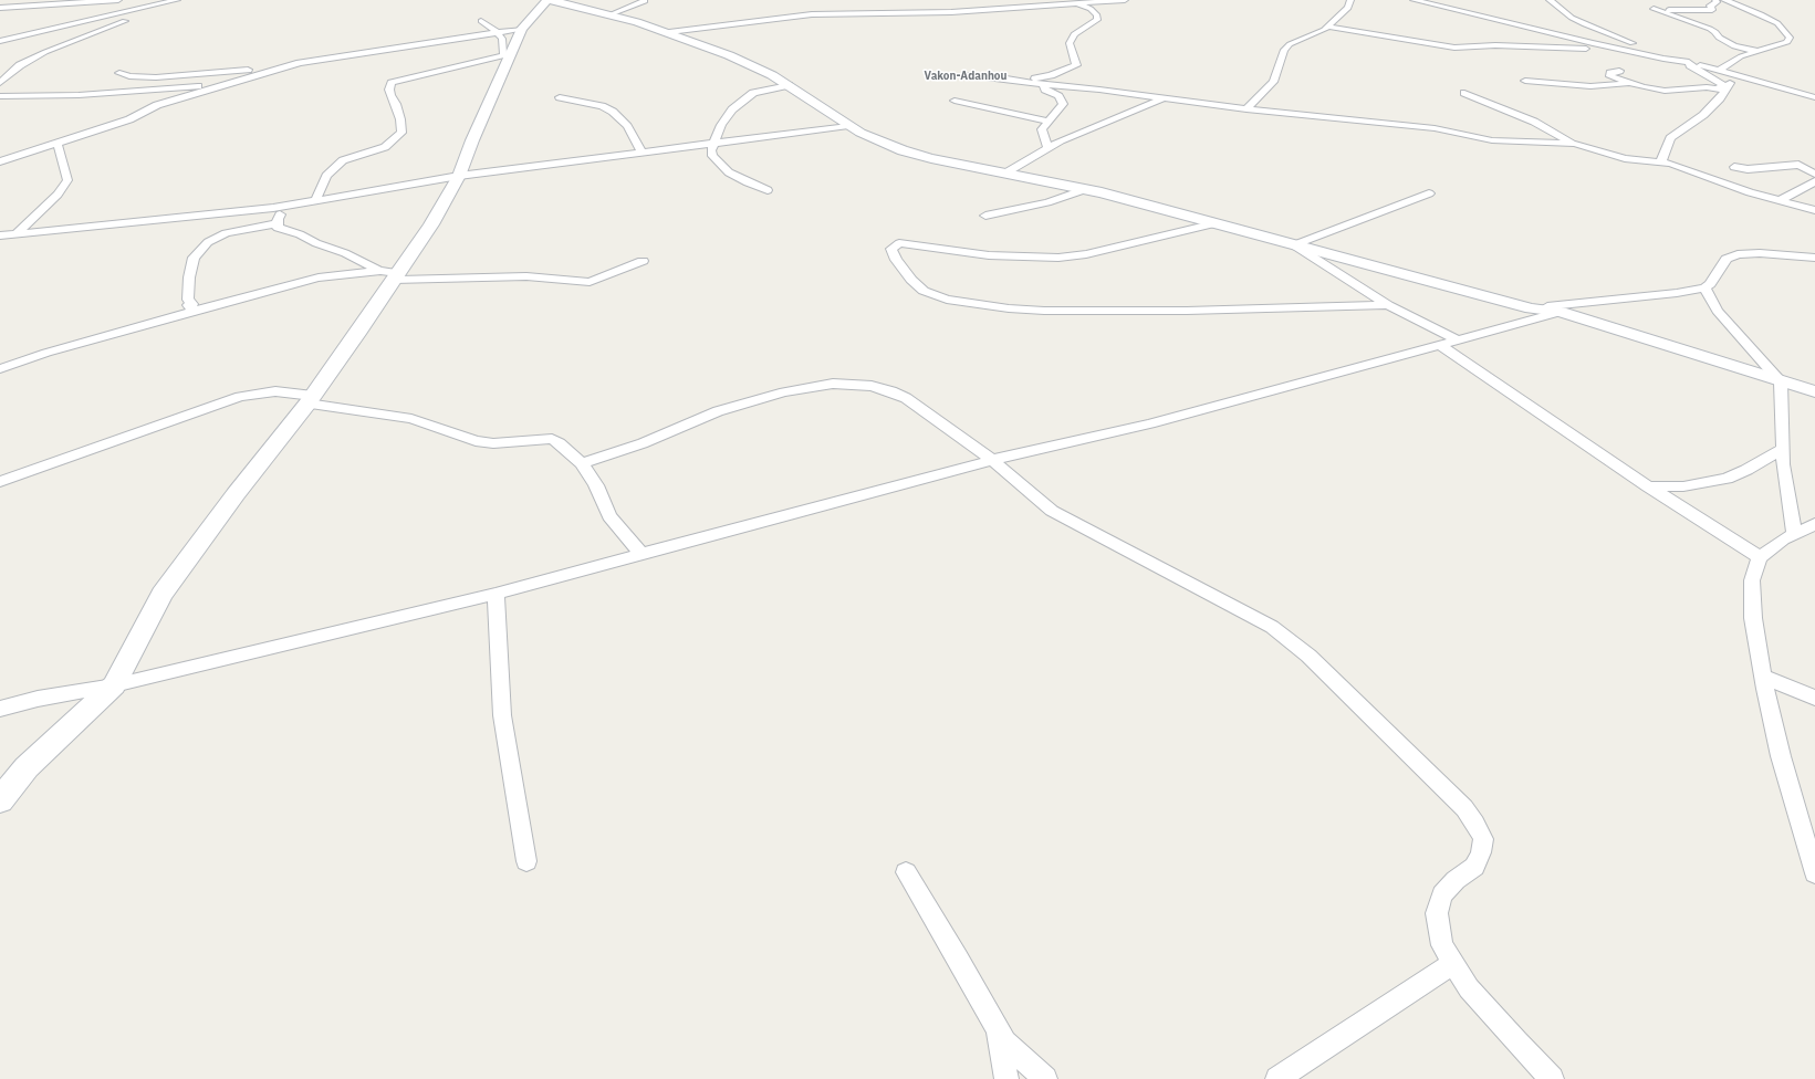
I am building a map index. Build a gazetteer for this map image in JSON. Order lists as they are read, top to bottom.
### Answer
{
  "districts": ["Vakon-Adanhou"]
}
